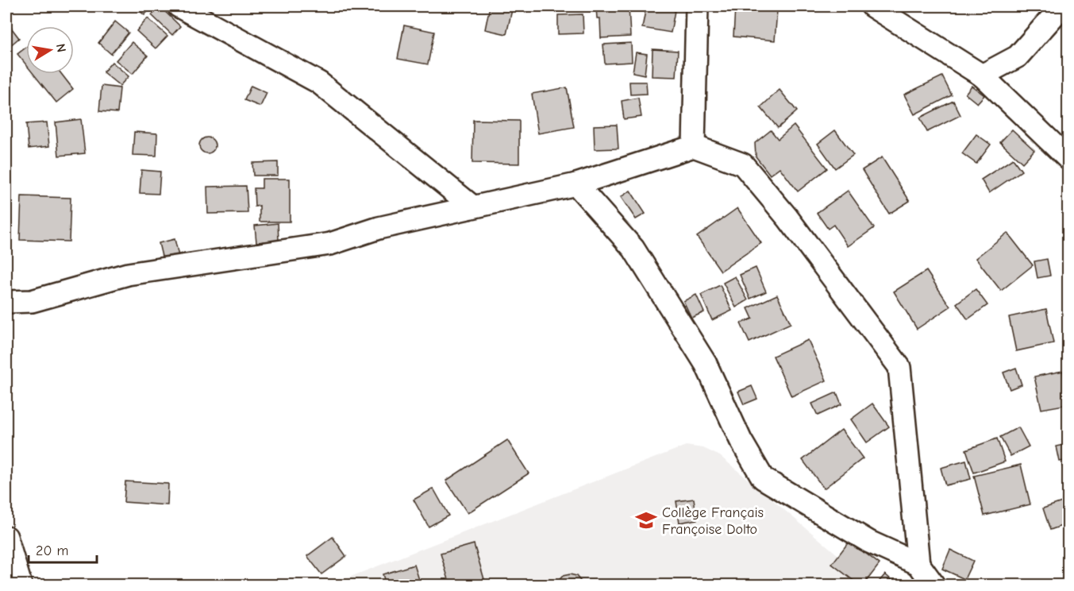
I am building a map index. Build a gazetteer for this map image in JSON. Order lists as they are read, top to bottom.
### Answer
{
  "places": {
    "school or university": ["Collège Français Françoise Dolto"]
  },
  "scale_bar": "20 m",
  "north": "right"
}
